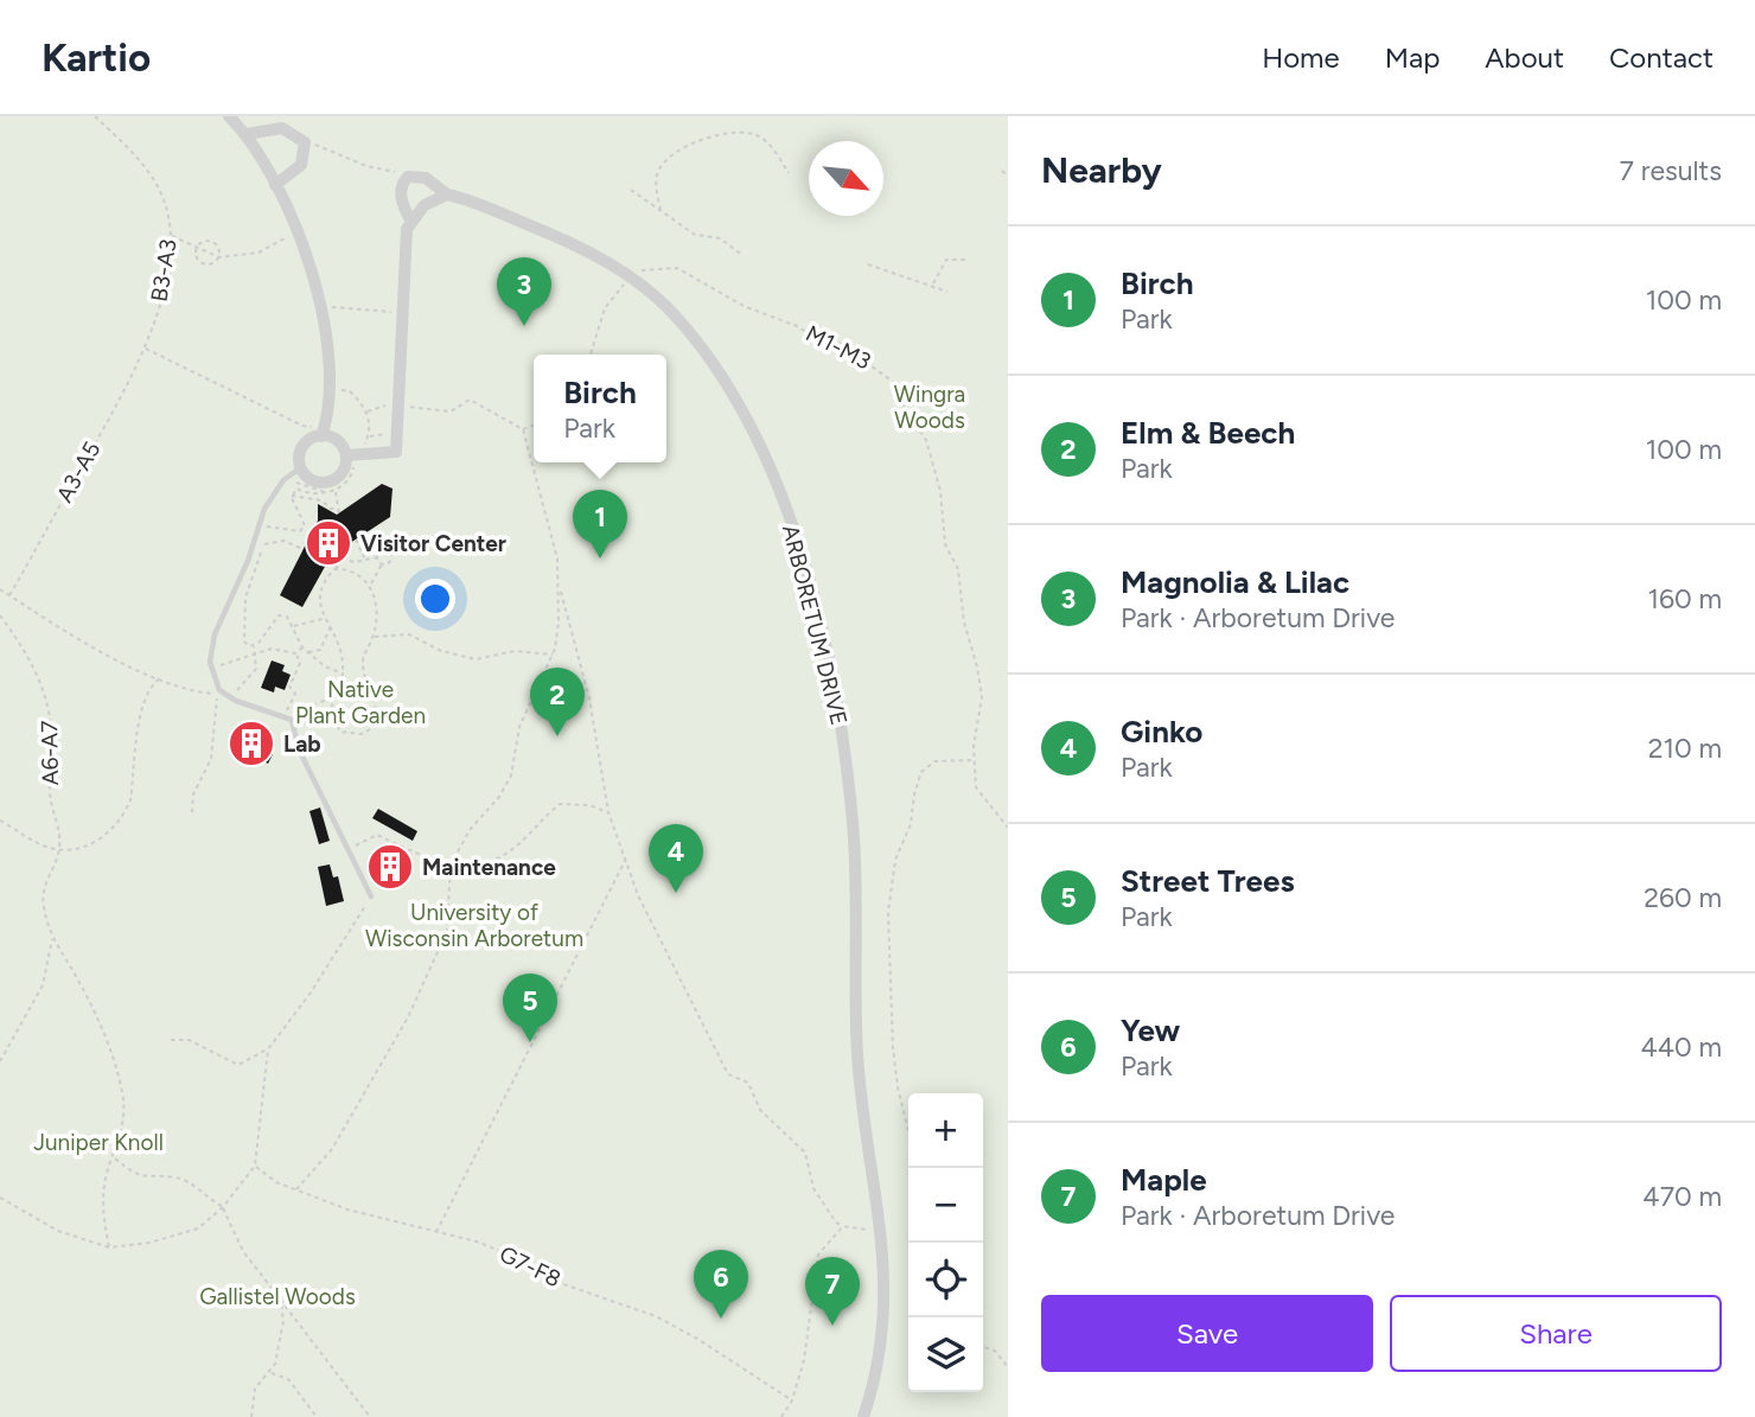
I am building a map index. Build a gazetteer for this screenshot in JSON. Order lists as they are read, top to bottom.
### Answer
{
  "streets": {
    "street": ["ARBORETUM DRIVE"],
    "path": [
      "B3-A3",
      "M1-M3",
      "A3-A5",
      "A6-A7",
      "G7-F8"
    ]
  },
  "crossings": [
    ["B3-A3", "A3-A5"],
    ["M1-M3", "ARBORETUM DRIVE"]
  ],
  "parks": [
    "Wingra Woods",
    "Native Plant Garden",
    "University of Wisconsin Arboretum",
    "Juniper Knoll",
    "Gallistel Woods"
  ],
  "places": {
    "building": ["Visitor Center", "Lab", "Maintenance"]
  },
  "north": "bottom right",
  "page": {
    "header": "Kartio",
    "nav": [
      "Home",
      "Map",
      "About",
      "Contact"
    ],
    "heading": ["Nearby", "7 results"],
    "list": [
      {
        "mark": "1",
        "name": "Birch",
        "note": "Park",
        "value": "100 m"
      },
      {
        "mark": "2",
        "name": "Elm & Beech",
        "note": "Park",
        "value": "100 m"
      },
      {
        "mark": "3",
        "name": "Magnolia & Lilac",
        "note": "Park · Arboretum Drive",
        "value": "160 m"
      },
      {
        "mark": "4",
        "name": "Ginko",
        "note": "Park",
        "value": "210 m"
      },
      {
        "mark": "5",
        "name": "Street Trees",
        "note": "Park",
        "value": "260 m"
      },
      {
        "mark": "6",
        "name": "Yew",
        "note": "Park",
        "value": "440 m"
      },
      {
        "mark": "7",
        "name": "Maple",
        "note": "Park · Arboretum Drive",
        "value": "470 m"
      }
    ],
    "pins": [
      "3",
      "1",
      "2",
      "4",
      "5",
      "6",
      "7"
    ],
    "popup": ["Birch", "Park"],
    "map_buttons": ["+", "−"],
    "buttons": ["Save", "Share"]
  }
}
